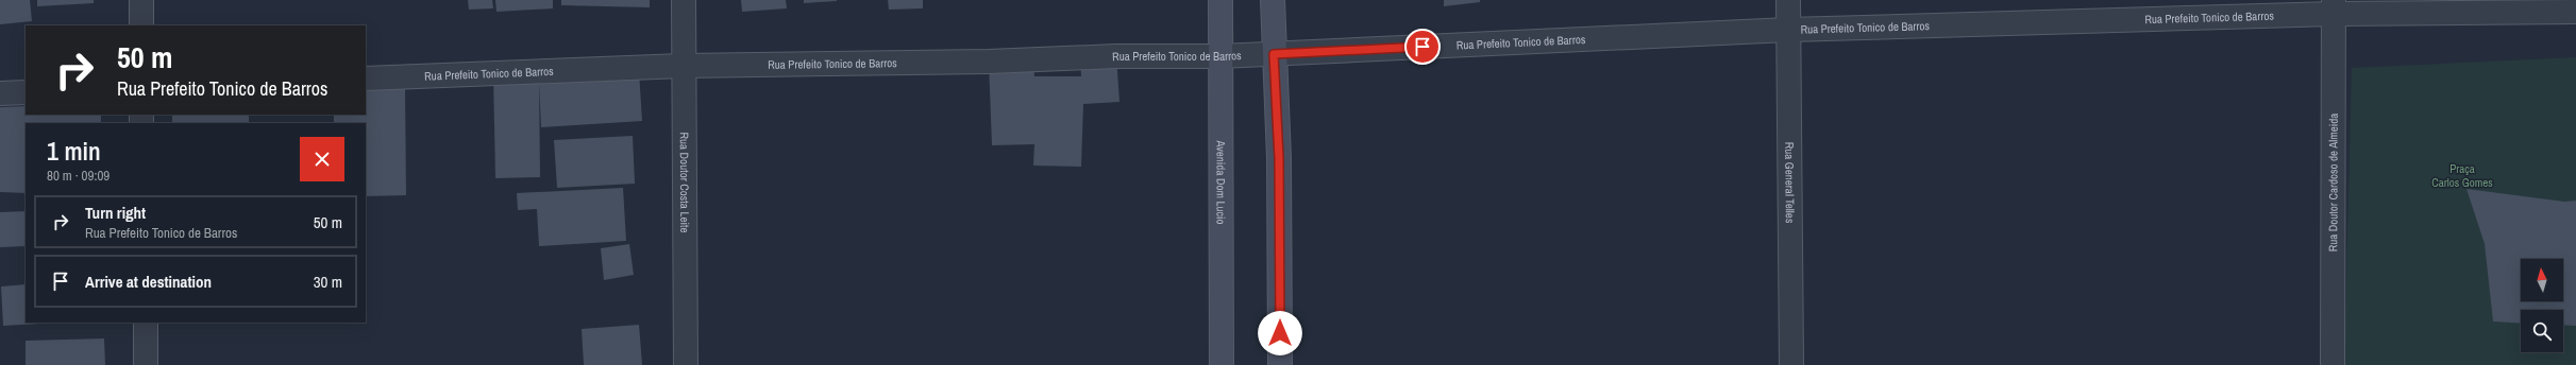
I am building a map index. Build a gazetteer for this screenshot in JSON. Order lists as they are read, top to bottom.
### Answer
{
  "streets": {
    "main road": ["Avenida Dom Lucio"],
    "street": [
      "Rua Prefeito Tonico de Barros",
      "Rua Doutor Costa Leite",
      "Rua General Telles",
      "Rua Doutor Cardoso de Almeida"
    ]
  },
  "crossings": [
    ["Rua Prefeito Tonico de Barros", "Rua Doutor Costa Leite"],
    ["Rua Prefeito Tonico de Barros", "Avenida Dom Lucio"],
    ["Rua Prefeito Tonico de Barros", "Rua General Telles"],
    ["Rua Prefeito Tonico de Barros", "Rua Doutor Cardoso de Almeida"]
  ],
  "parks": ["Praça Carlos Gomes"],
  "north": "top",
  "page": {
    "turn": ["50 m", "Rua Prefeito Tonico de Barros"],
    "heading": ["1 min", "80 m · 09:09"],
    "list": [
      {
        "name": "Turn right",
        "note": "Rua Prefeito Tonico de Barros",
        "value": "50 m"
      },
      {
        "name": "Arrive at destination",
        "value": "30 m"
      }
    ]
  }
}
